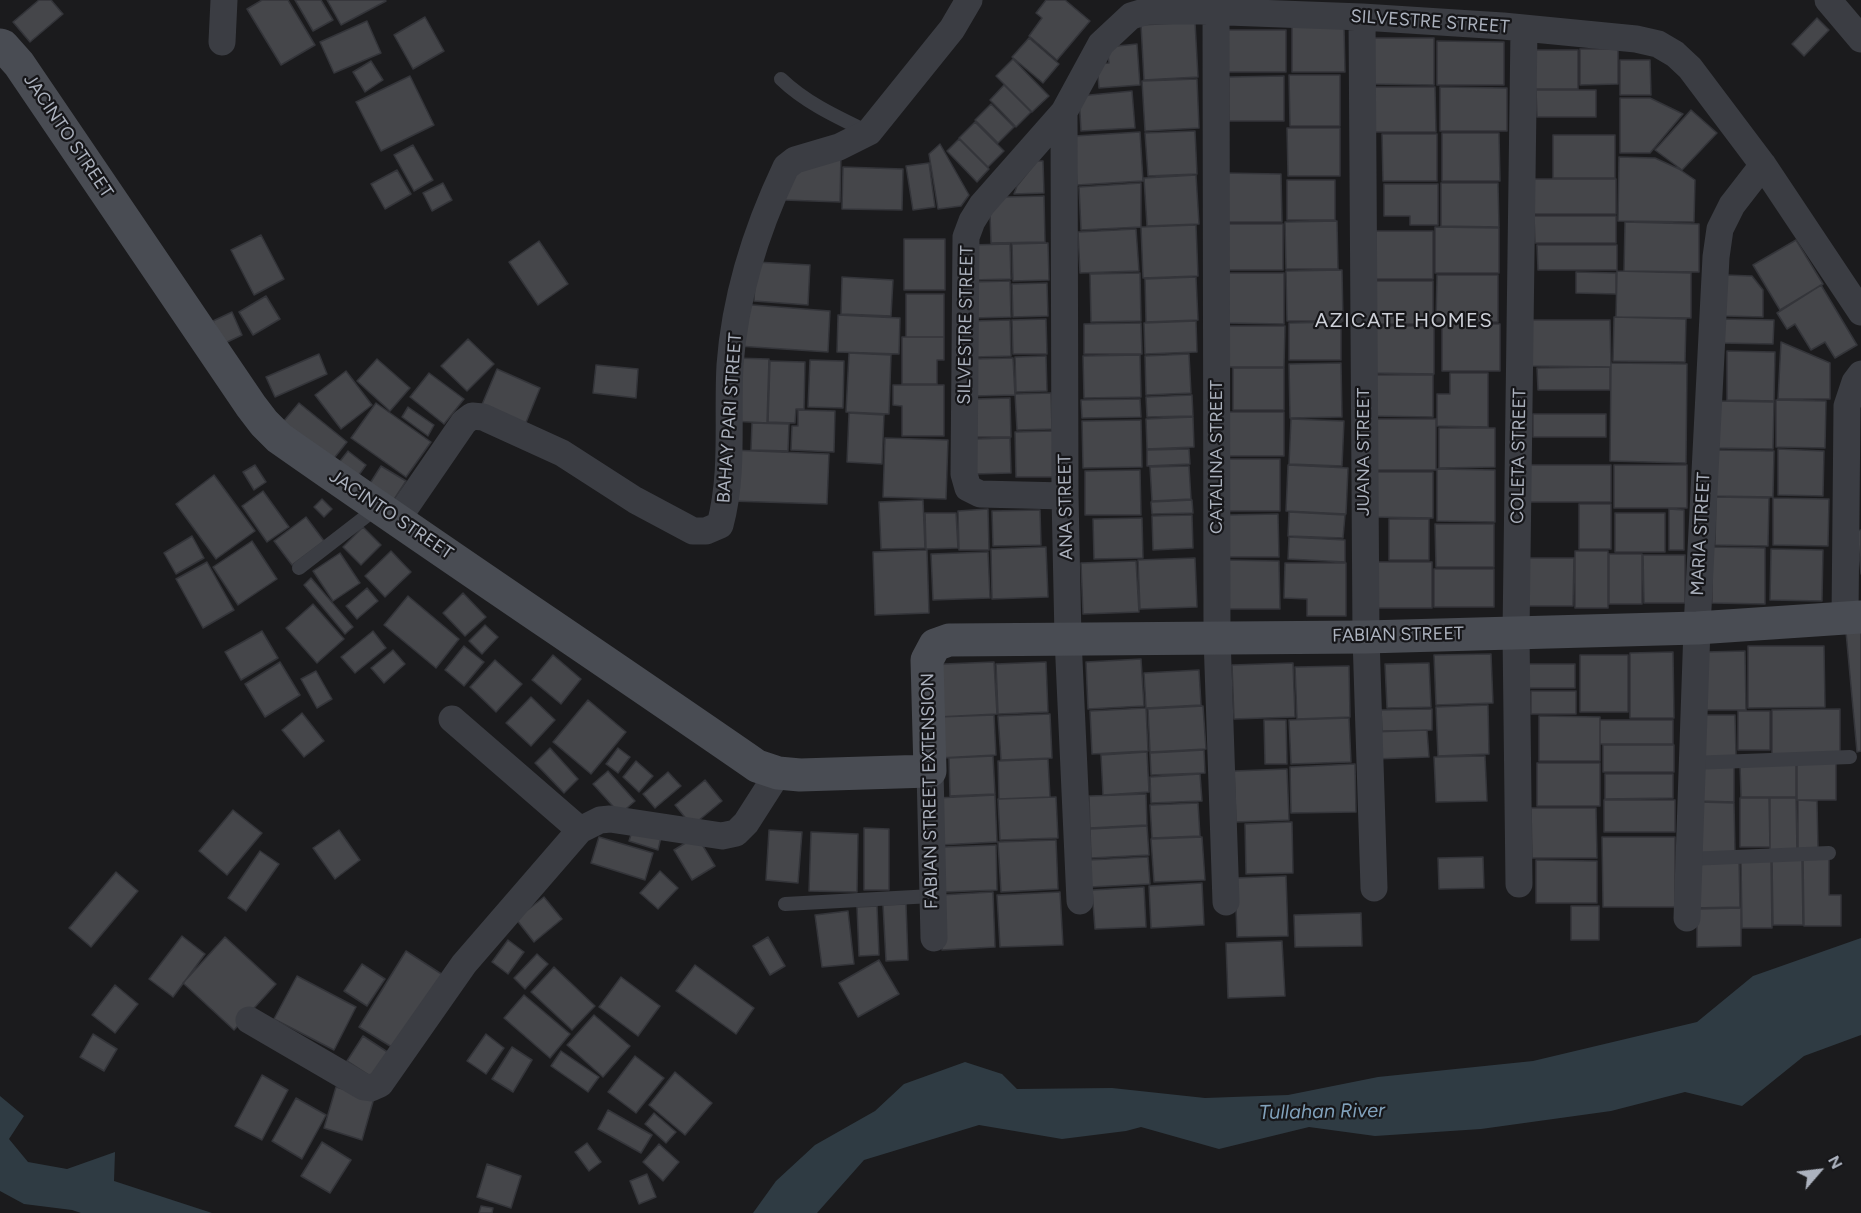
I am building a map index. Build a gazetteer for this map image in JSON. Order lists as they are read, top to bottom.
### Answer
{
  "streets": {
    "street": [
      "SILVESTRE STREET",
      "JACINTO STREET",
      "BAHAY PARI STREET",
      "JUANA STREET",
      "COLETA STREET",
      "CATALINA STREET",
      "ANA STREET",
      "MARIA STREET",
      "FABIAN STREET",
      "FABIAN STREET EXTENSION"
    ]
  },
  "crossings": [
    ["SILVESTRE STREET", "JUANA STREET"],
    ["SILVESTRE STREET", "COLETA STREET"],
    ["SILVESTRE STREET", "CATALINA STREET"],
    ["SILVESTRE STREET", "ANA STREET"],
    ["SILVESTRE STREET", "MARIA STREET"],
    ["JACINTO STREET", "BAHAY PARI STREET"],
    ["JACINTO STREET", "FABIAN STREET EXTENSION"],
    ["JUANA STREET", "FABIAN STREET"],
    ["COLETA STREET", "FABIAN STREET"],
    ["CATALINA STREET", "FABIAN STREET"],
    ["ANA STREET", "FABIAN STREET"],
    ["MARIA STREET", "FABIAN STREET"],
    ["FABIAN STREET", "FABIAN STREET EXTENSION"]
  ],
  "districts": ["AZICATE HOMES"],
  "water": ["Tullahan River"],
  "north": "top right"
}
